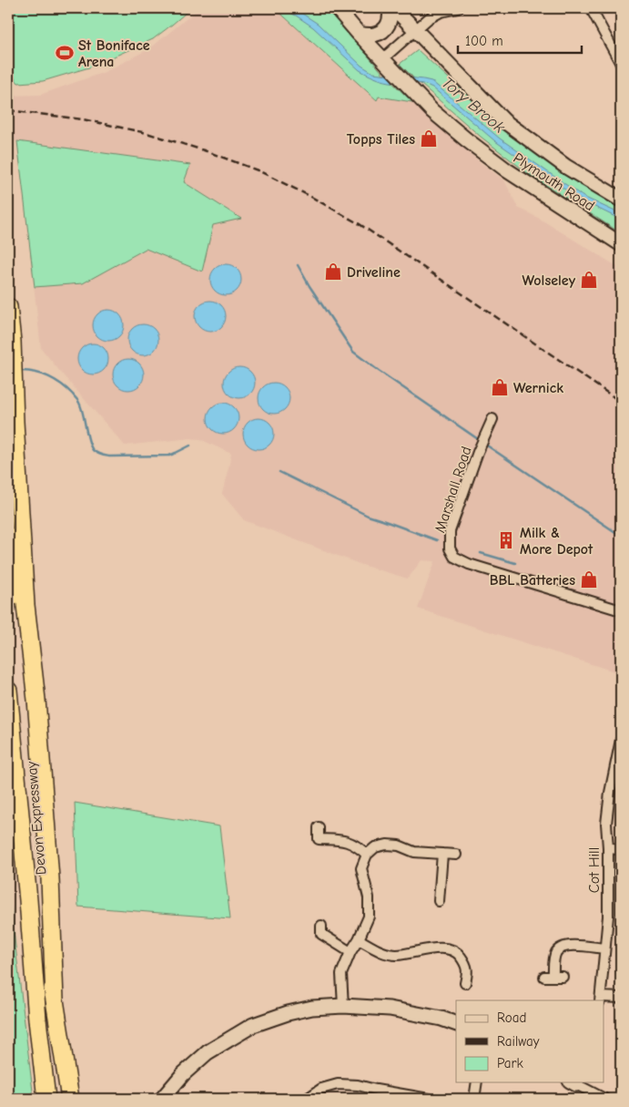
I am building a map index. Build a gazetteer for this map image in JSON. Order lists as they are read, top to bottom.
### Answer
{
  "streets": {
    "highway": ["Devon Expressway"],
    "main road": ["Plymouth Road"],
    "street": ["Marshall Road", "Cot Hill"]
  },
  "water": ["Tory Brook"],
  "places": {
    "sports": ["St Boniface Arena"],
    "shop": [
      "Topps Tiles",
      "Driveline",
      "Wolseley",
      "Wernick",
      "BBL Batteries"
    ],
    "building": ["Milk & More Depot"]
  },
  "legend": ["Road", "Railway", "Park"],
  "scale_bar": "100 m"
}
